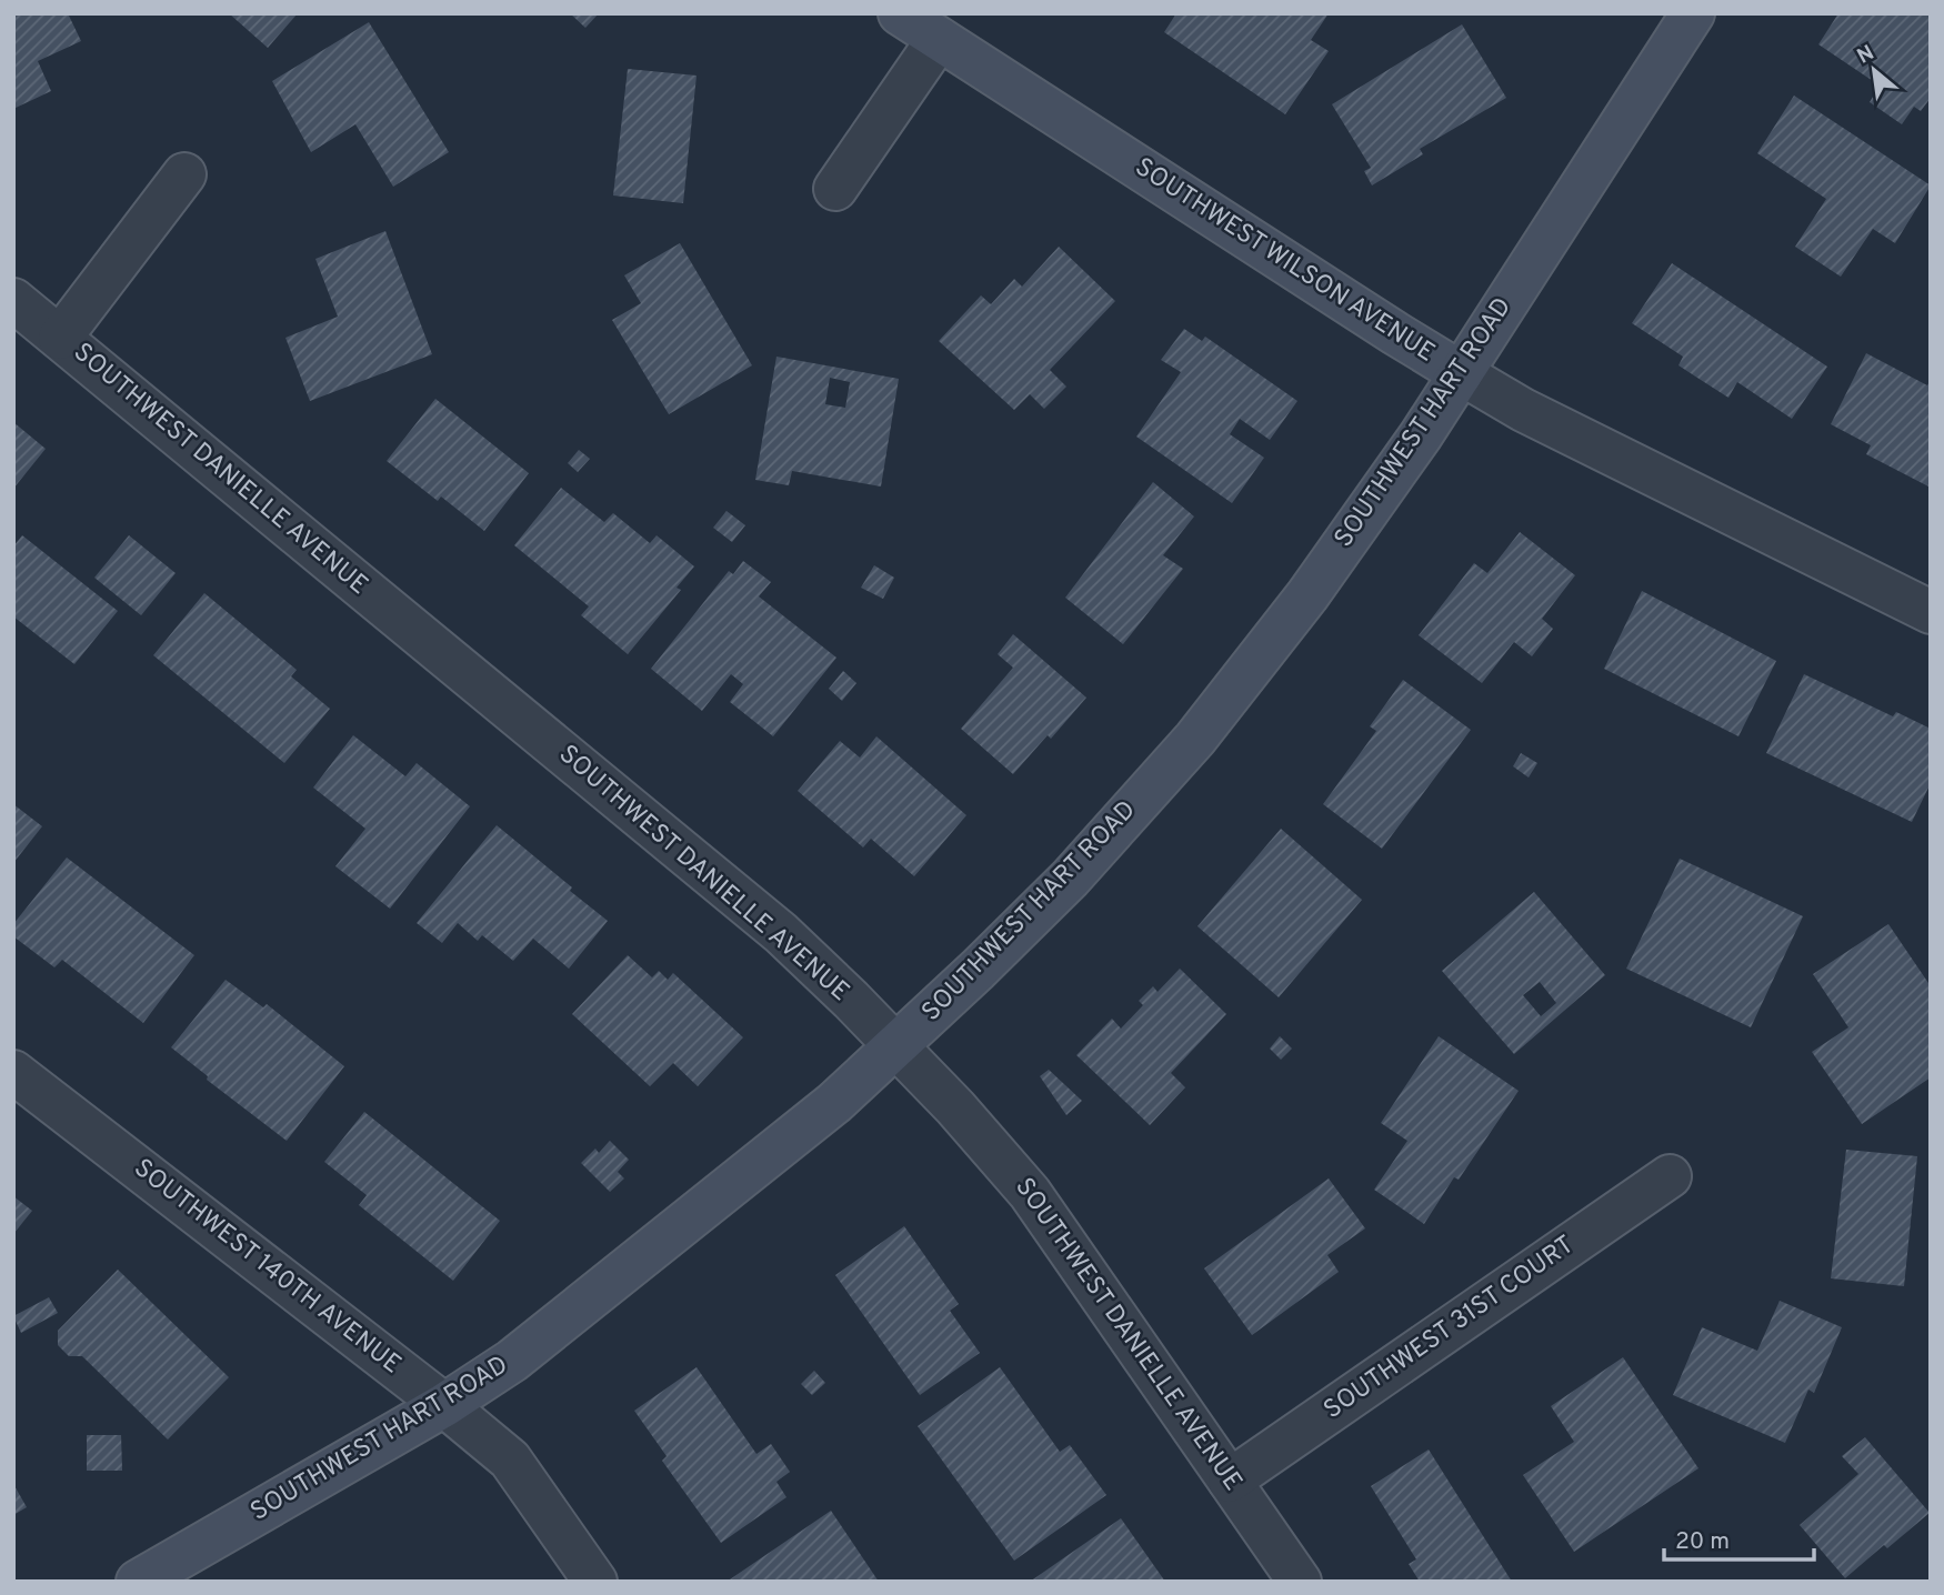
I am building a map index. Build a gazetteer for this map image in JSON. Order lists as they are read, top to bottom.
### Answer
{
  "streets": {
    "street": [
      "SOUTHWEST WILSON AVENUE",
      "SOUTHWEST HART ROAD",
      "SOUTHWEST DANIELLE AVENUE",
      "SOUTHWEST 140TH AVENUE",
      "SOUTHWEST 31ST COURT"
    ]
  },
  "crossings": [
    ["SOUTHWEST WILSON AVENUE", "SOUTHWEST HART ROAD"],
    ["SOUTHWEST HART ROAD", "SOUTHWEST DANIELLE AVENUE"],
    ["SOUTHWEST HART ROAD", "SOUTHWEST 140TH AVENUE"],
    ["SOUTHWEST DANIELLE AVENUE", "SOUTHWEST 31ST COURT"]
  ],
  "scale_bar": "20 m",
  "north": "top left"
}
